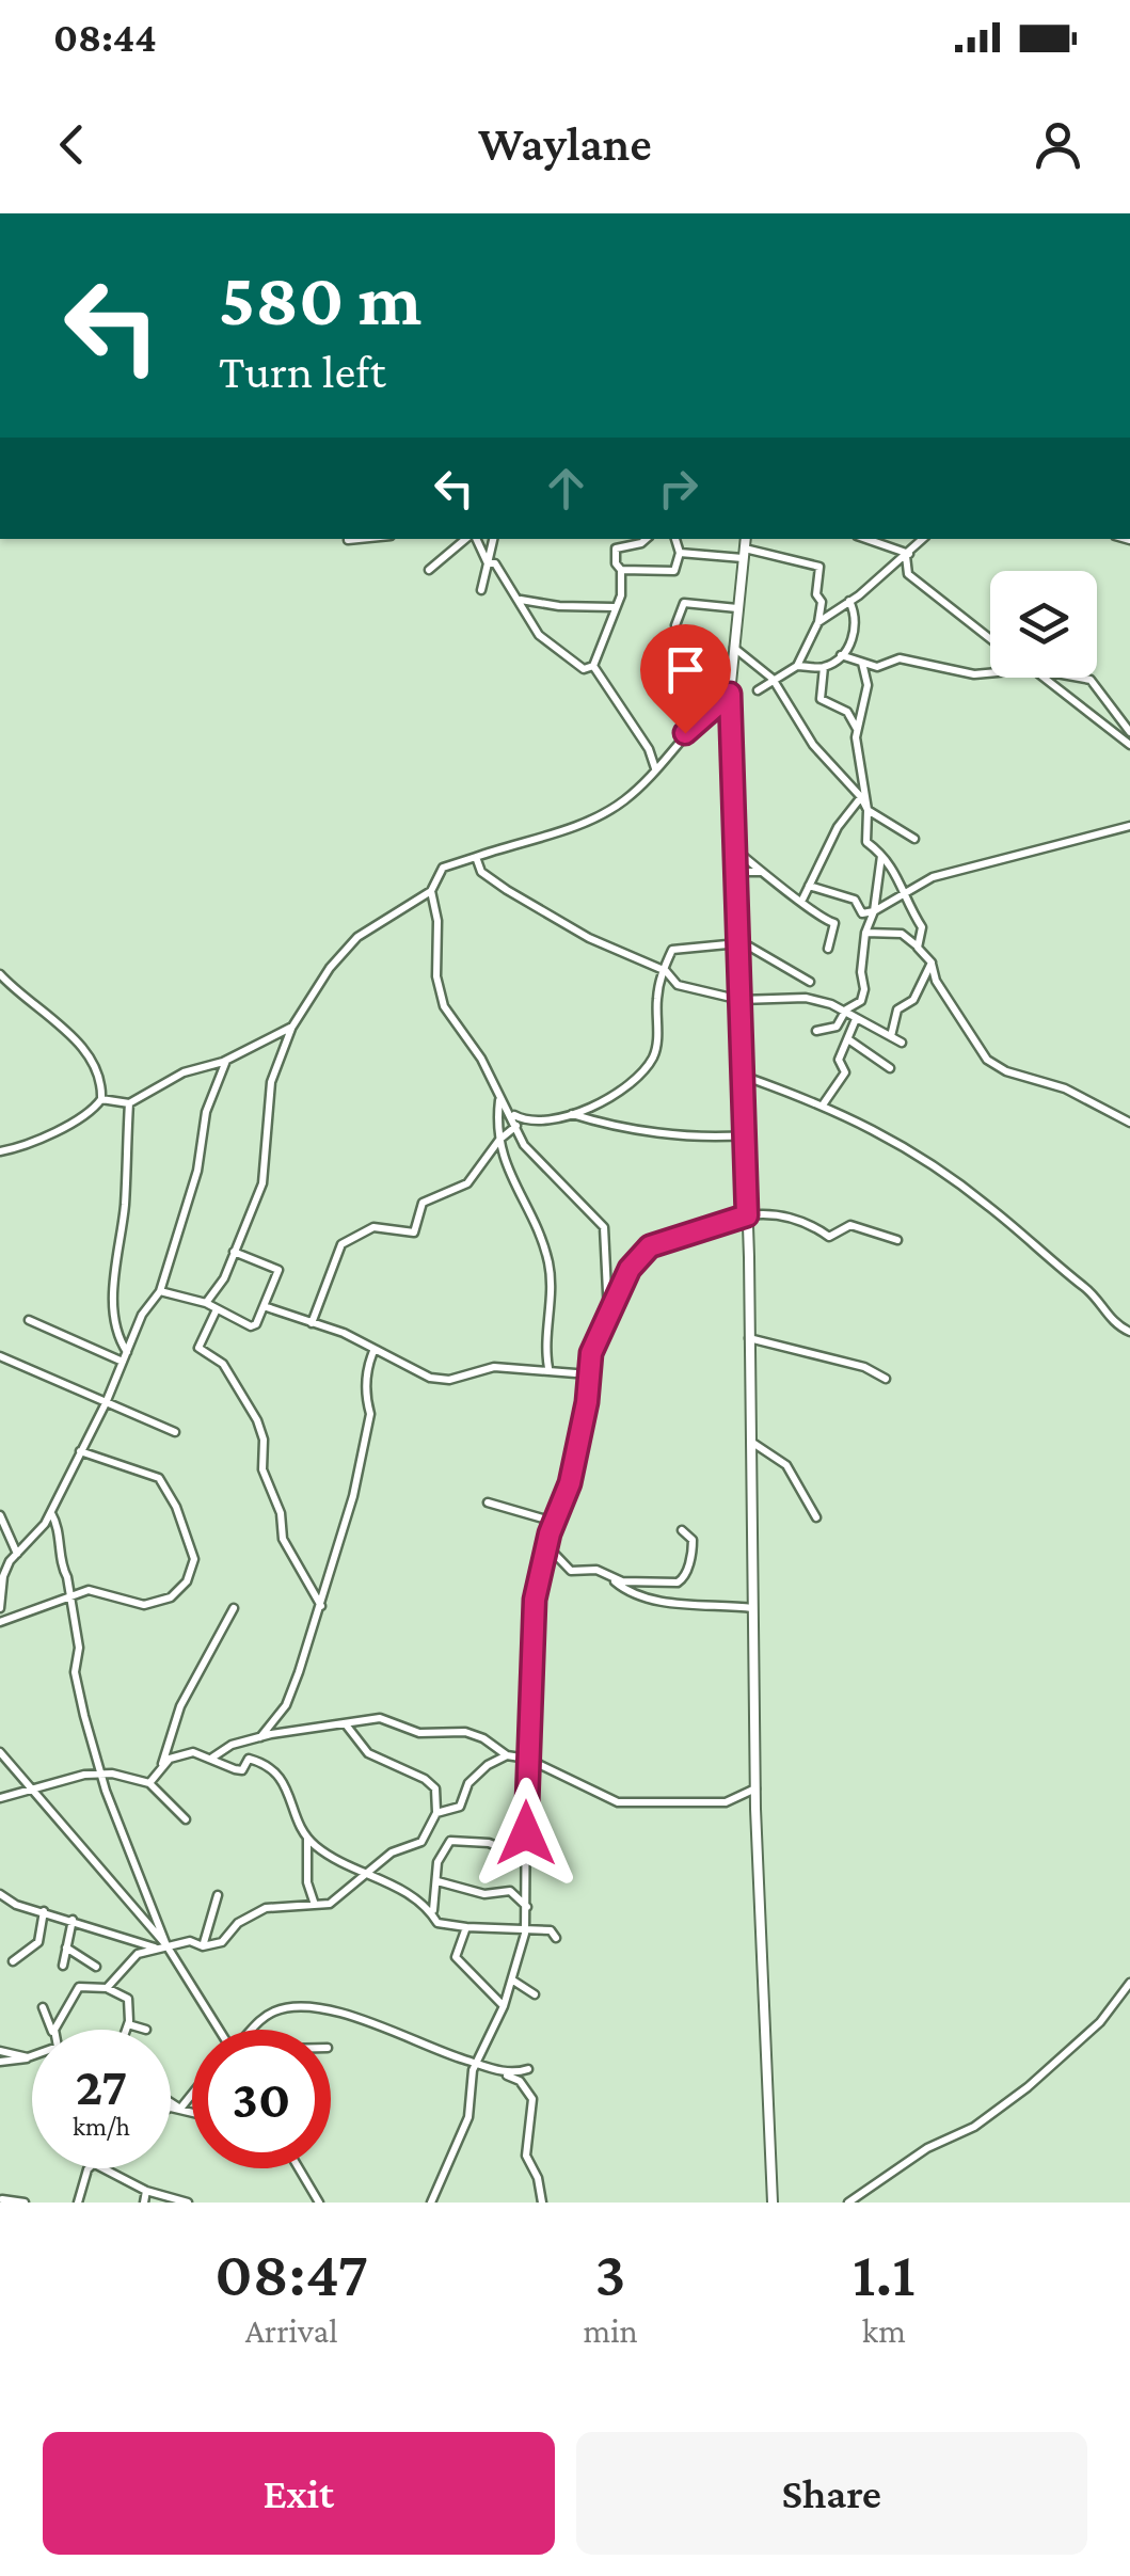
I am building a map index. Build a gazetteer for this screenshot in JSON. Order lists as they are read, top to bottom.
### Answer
{
  "page": {
    "status": "08:44",
    "header": "Waylane",
    "turn": ["580 m", "Turn left"],
    "speed": "27 km/h",
    "limit": "30",
    "eta": [
      "08:47",
      "Arrival",
      "3",
      "min",
      "1.1",
      "km"
    ],
    "buttons": ["Exit", "Share"]
  }
}
